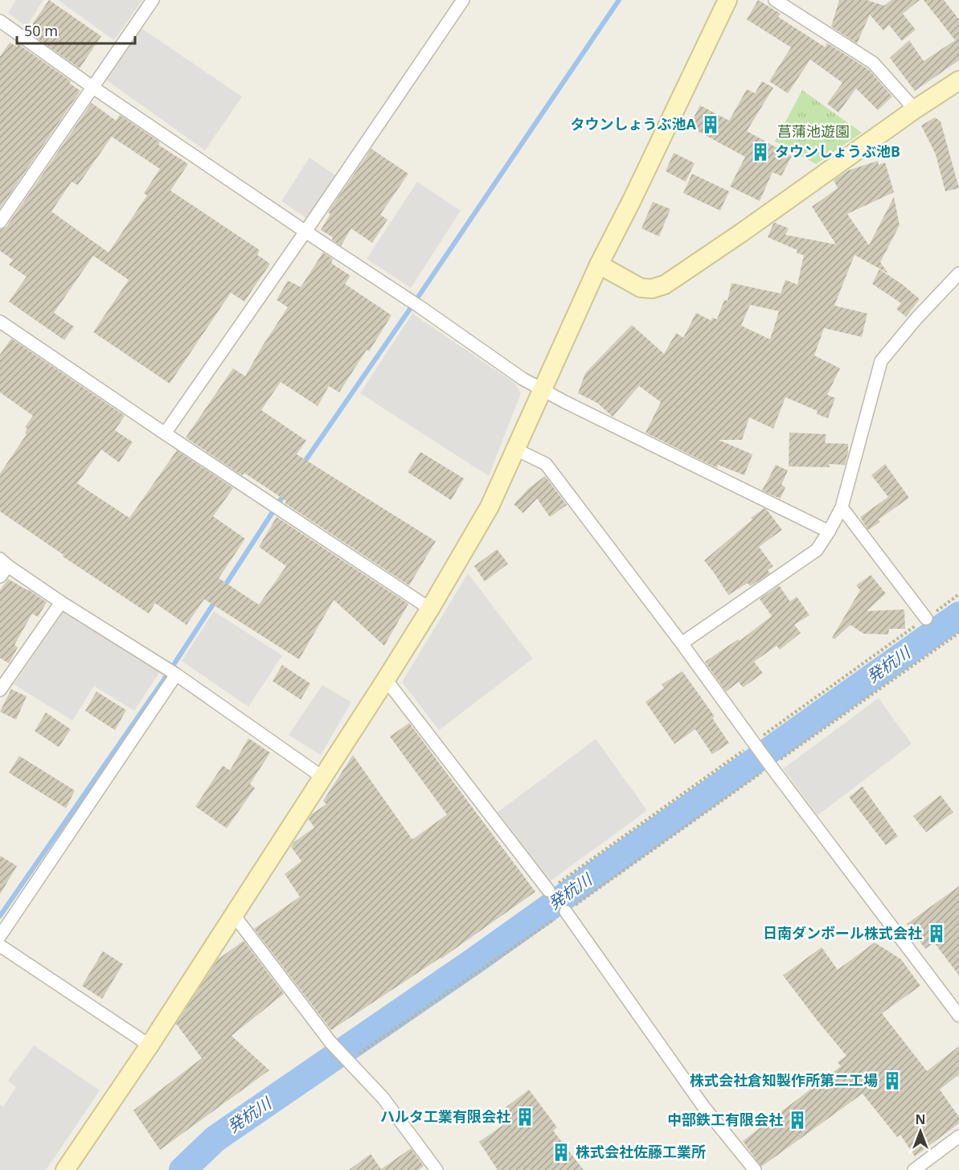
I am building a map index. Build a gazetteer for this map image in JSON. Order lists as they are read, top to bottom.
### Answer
{
  "water": ["発杭川"],
  "parks": ["菖蒲池遊園"],
  "places": {
    "building": [
      "タウンしょうぶ池A",
      "タウンしょうぶ池B",
      "日南ダンボール株式会社",
      "株式会社倉知製作所第二工場",
      "ハルタ工業有限会社",
      "中部鉄工有限会社",
      "株式会社佐藤工業所"
    ]
  },
  "scale_bar": "50 m",
  "north": "top"
}
